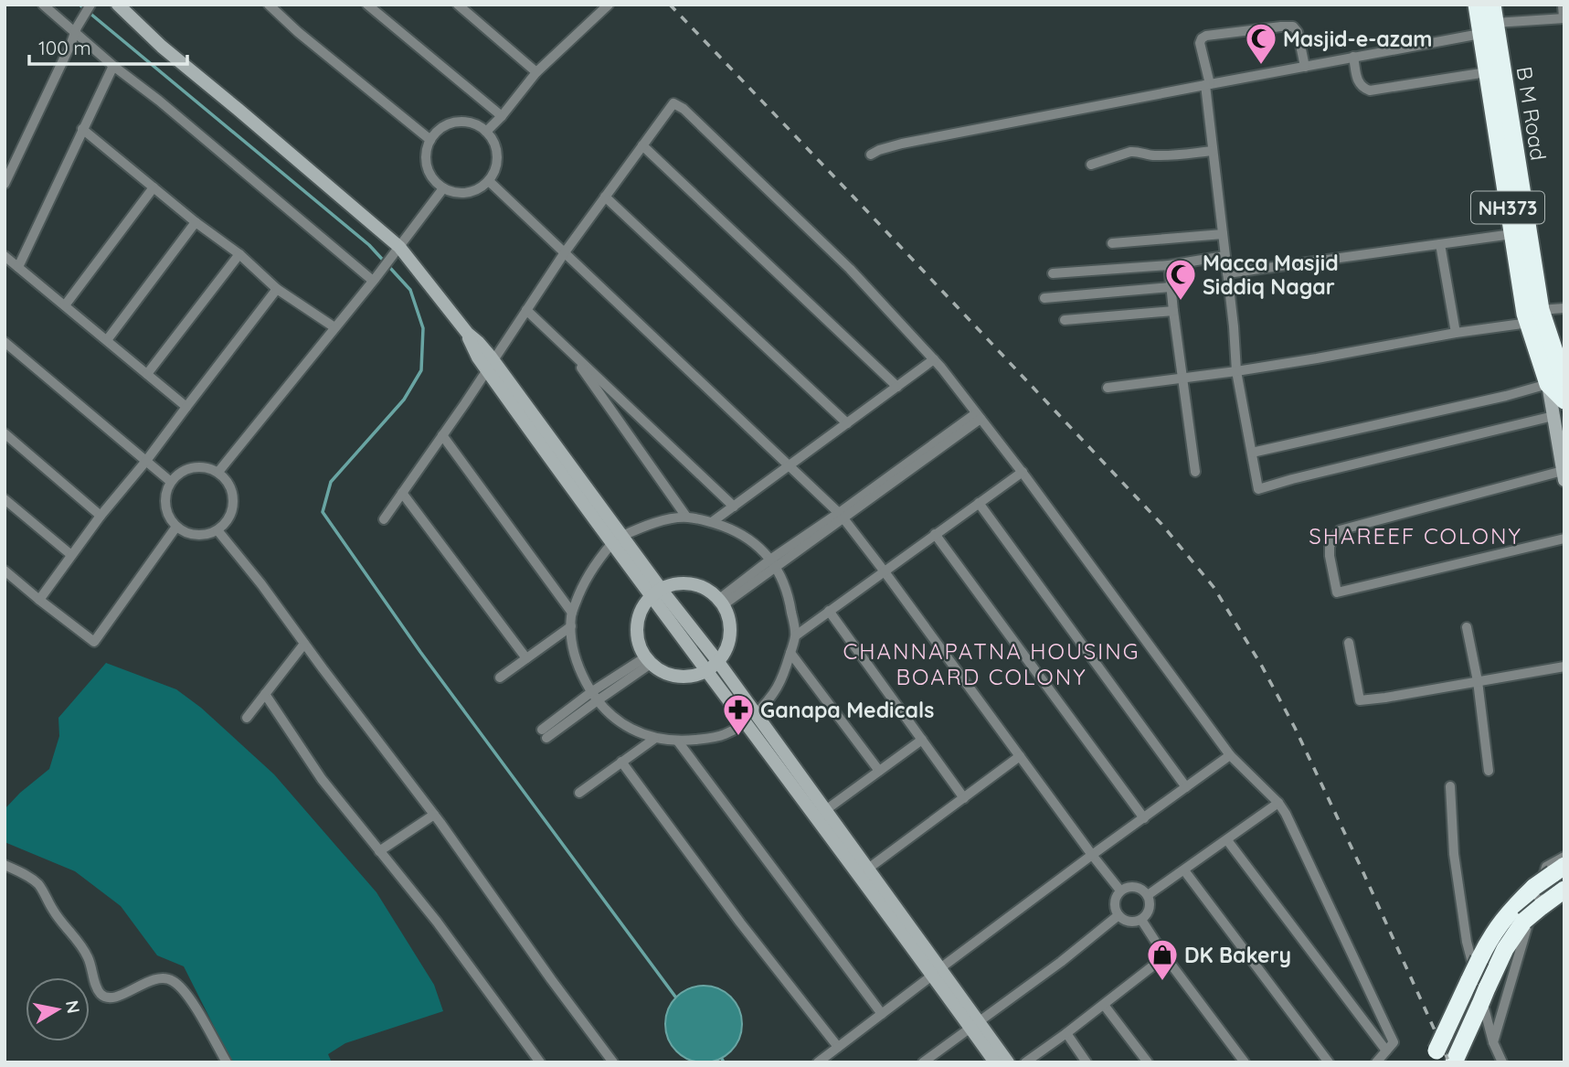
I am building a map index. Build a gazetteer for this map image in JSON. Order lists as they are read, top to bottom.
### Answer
{
  "streets": {
    "highway": ["B M Road", "NH373"]
  },
  "crossings": [
    ["B M Road", "NH373"]
  ],
  "districts": ["SHAREEF COLONY", "CHANNAPATNA HOUSING BOARD COLONY"],
  "places": {
    "mosque": ["Masjid-e-azam", "Macca Masjid Siddiq Nagar"],
    "pharmacy": ["Ganapa Medicals"],
    "shop": ["DK Bakery"]
  },
  "scale_bar": "100 m",
  "north": "right"
}
